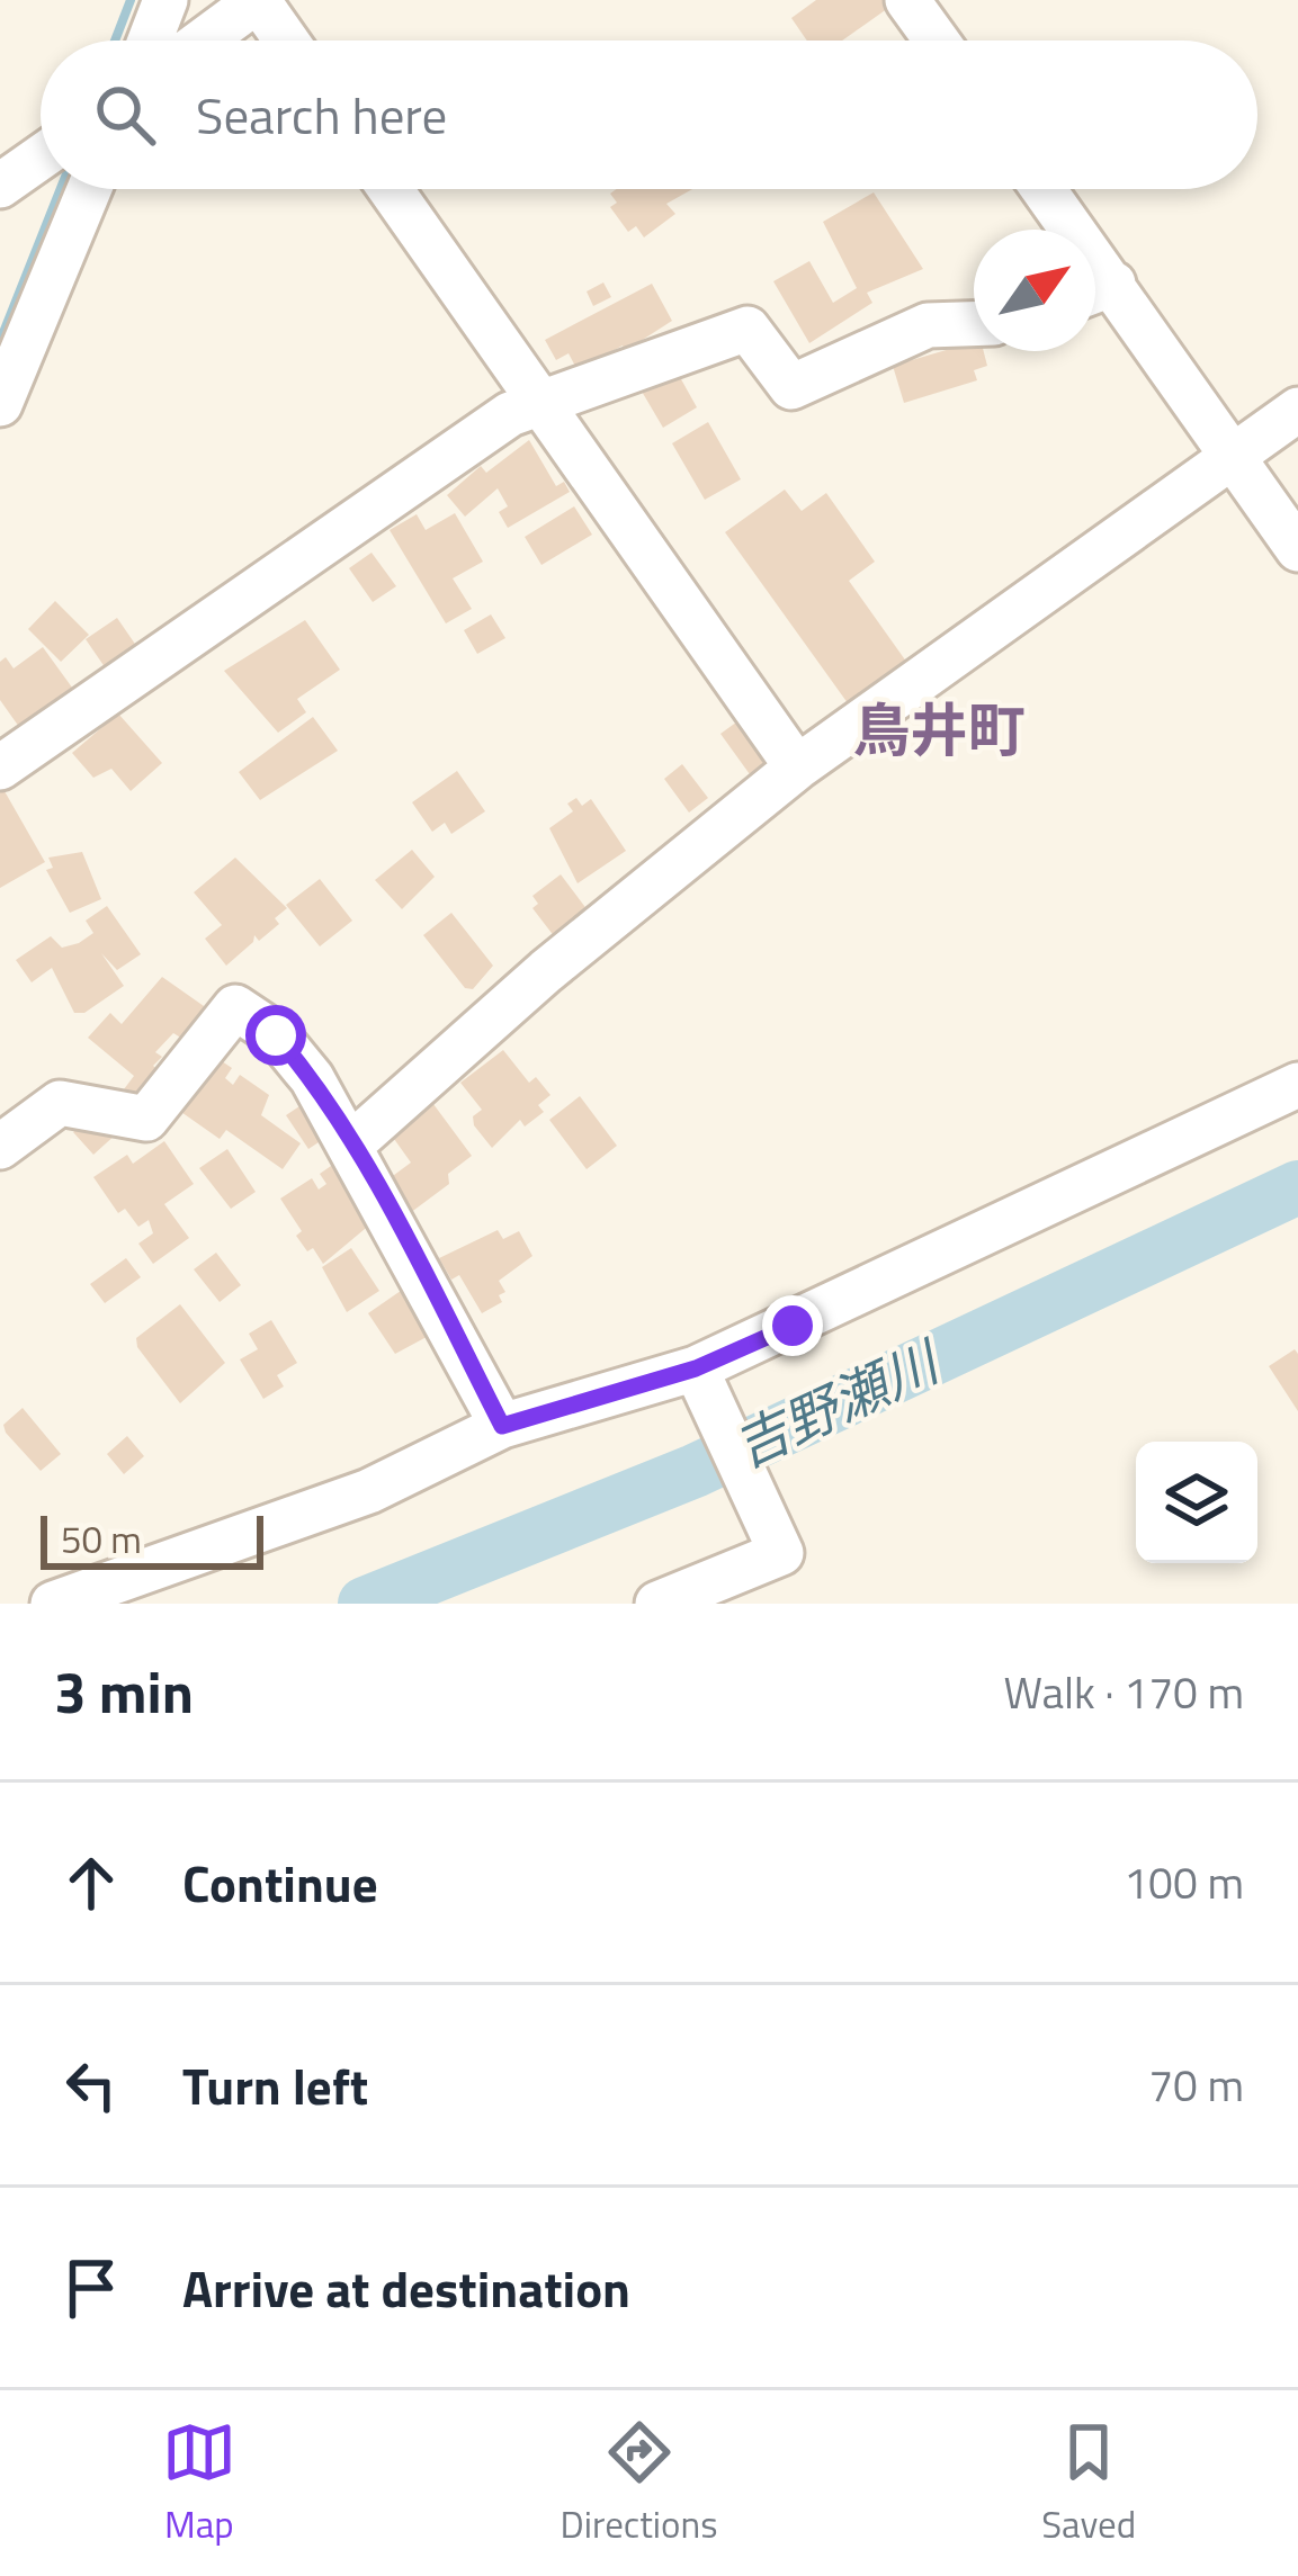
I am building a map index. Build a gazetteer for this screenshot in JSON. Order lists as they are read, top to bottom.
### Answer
{
  "districts": ["鳥井町"],
  "water": ["吉野瀬川"],
  "scale_bar": "50 m",
  "north": "top right",
  "page": {
    "search": "Search here",
    "scale": "50 m",
    "heading": ["3 min", "Walk · 170 m"],
    "list": [
      ["Continue", "100 m"],
      ["Turn left", "70 m"],
      "Arrive at destination"
    ],
    "nav": ["Map", "Directions", "Saved"]
  }
}
